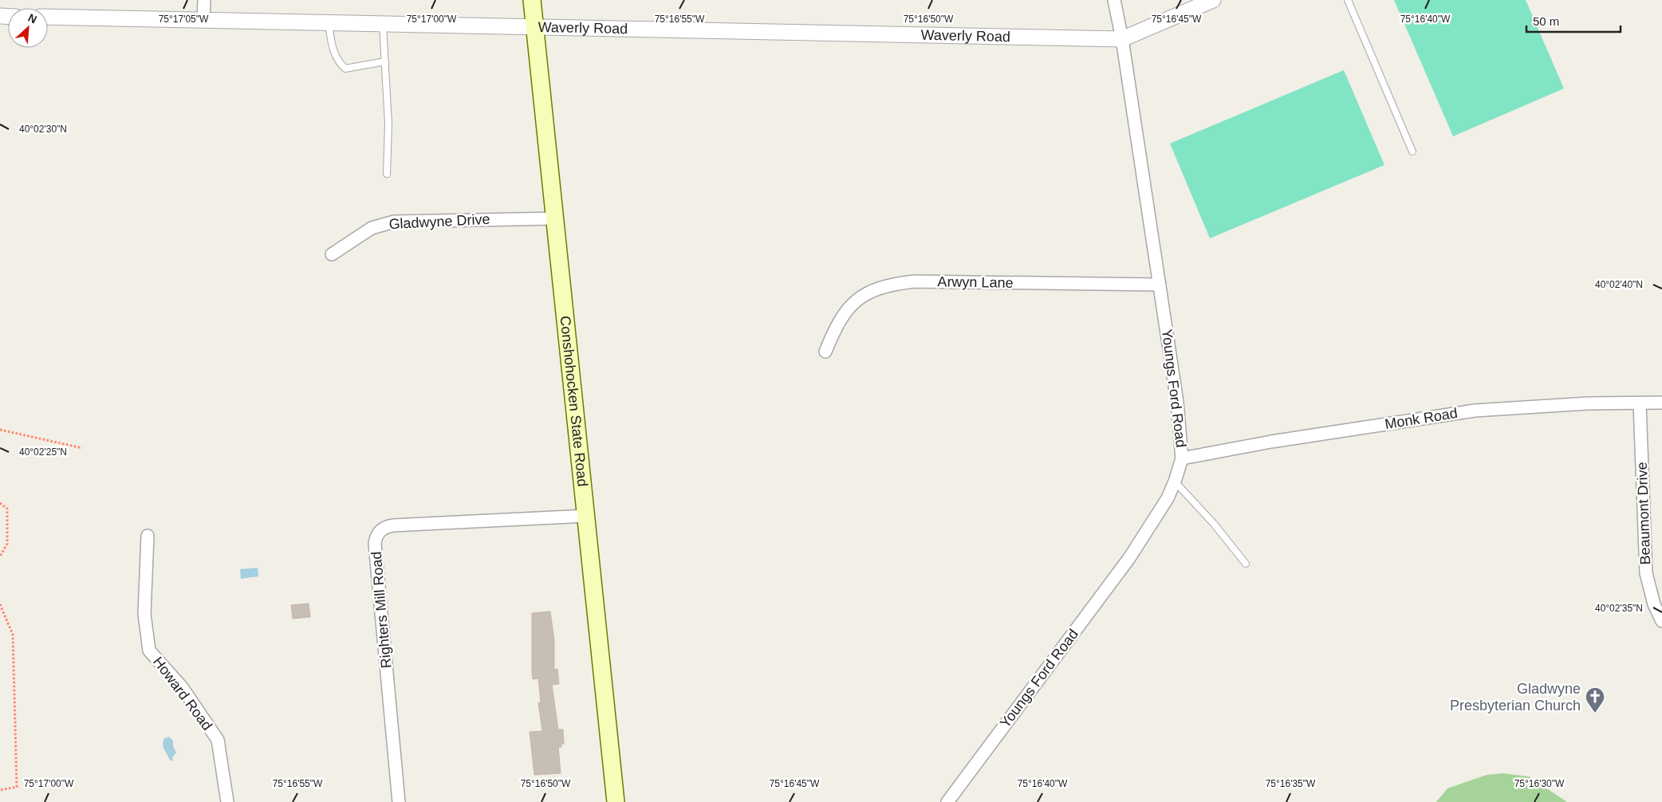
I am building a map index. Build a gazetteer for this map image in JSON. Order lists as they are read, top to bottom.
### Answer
{
  "streets": {
    "main road": ["Conshohocken State Road"],
    "street": [
      "Waverly Road",
      "Gladwyne Drive",
      "Arwyn Lane",
      "Youngs Ford Road",
      "Monk Road",
      "Beaumont Drive",
      "Righters Mill Road",
      "Howard Road"
    ]
  },
  "crossings": [
    ["Waverly Road", "Youngs Ford Road"],
    ["Waverly Road", "Conshohocken State Road"],
    ["Gladwyne Drive", "Conshohocken State Road"],
    ["Arwyn Lane", "Youngs Ford Road"],
    ["Youngs Ford Road", "Monk Road"],
    ["Conshohocken State Road", "Righters Mill Road"],
    ["Monk Road", "Beaumont Drive"]
  ],
  "places": {
    "church": ["Gladwyne Presbyterian Church"]
  },
  "scale_bar": "50 m",
  "north": "top right",
  "coordinates": [
    "75°17'05\"W",
    "75°17'00\"W",
    "75°16'55\"W",
    "75°16'50\"W",
    "75°16'45\"W",
    "75°16'40\"W",
    "40°02'30\"N",
    "40°02'40\"N",
    "40°02'25\"N",
    "40°02'35\"N",
    "75°16'35\"W",
    "75°16'30\"W"
  ]
}
